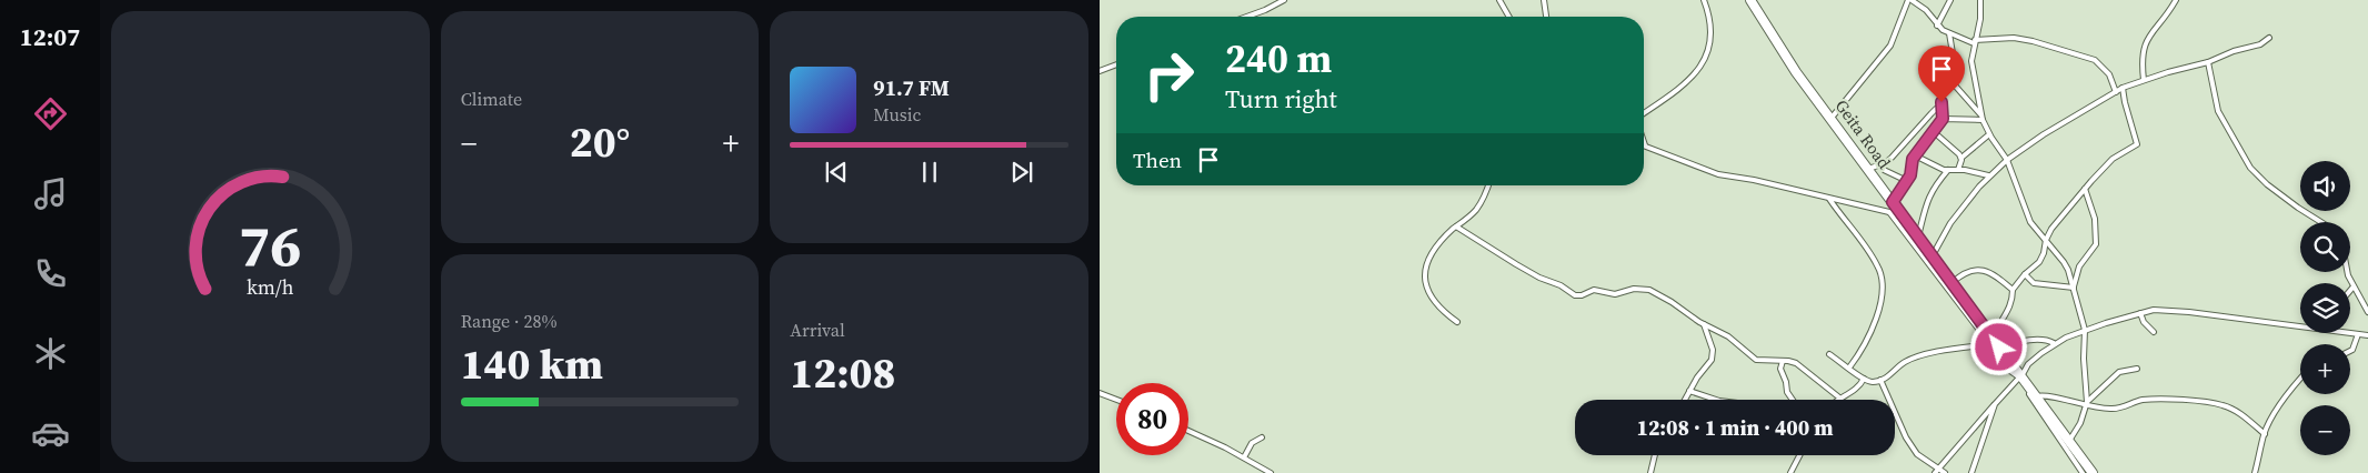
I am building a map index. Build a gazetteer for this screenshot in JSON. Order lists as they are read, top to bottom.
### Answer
{
  "streets": {
    "highway": ["Geita Road"]
  },
  "page": {
    "tabs": "12:07",
    "tile": [
      "Climate",
      ["Range · 28%", "140 km"],
      ["Arrival", "12:08"]
    ],
    "turn": ["240 m", "Turn right"],
    "song": ["91.7 FM", "Music"],
    "heat": ["−", "20°", "+"],
    "then": "Then",
    "map_buttons": ["+", "−"],
    "limit": "80",
    "trip": "12:08 · 1 min · 400 m",
    "gauge": ["76", "km/h"]
  }
}
